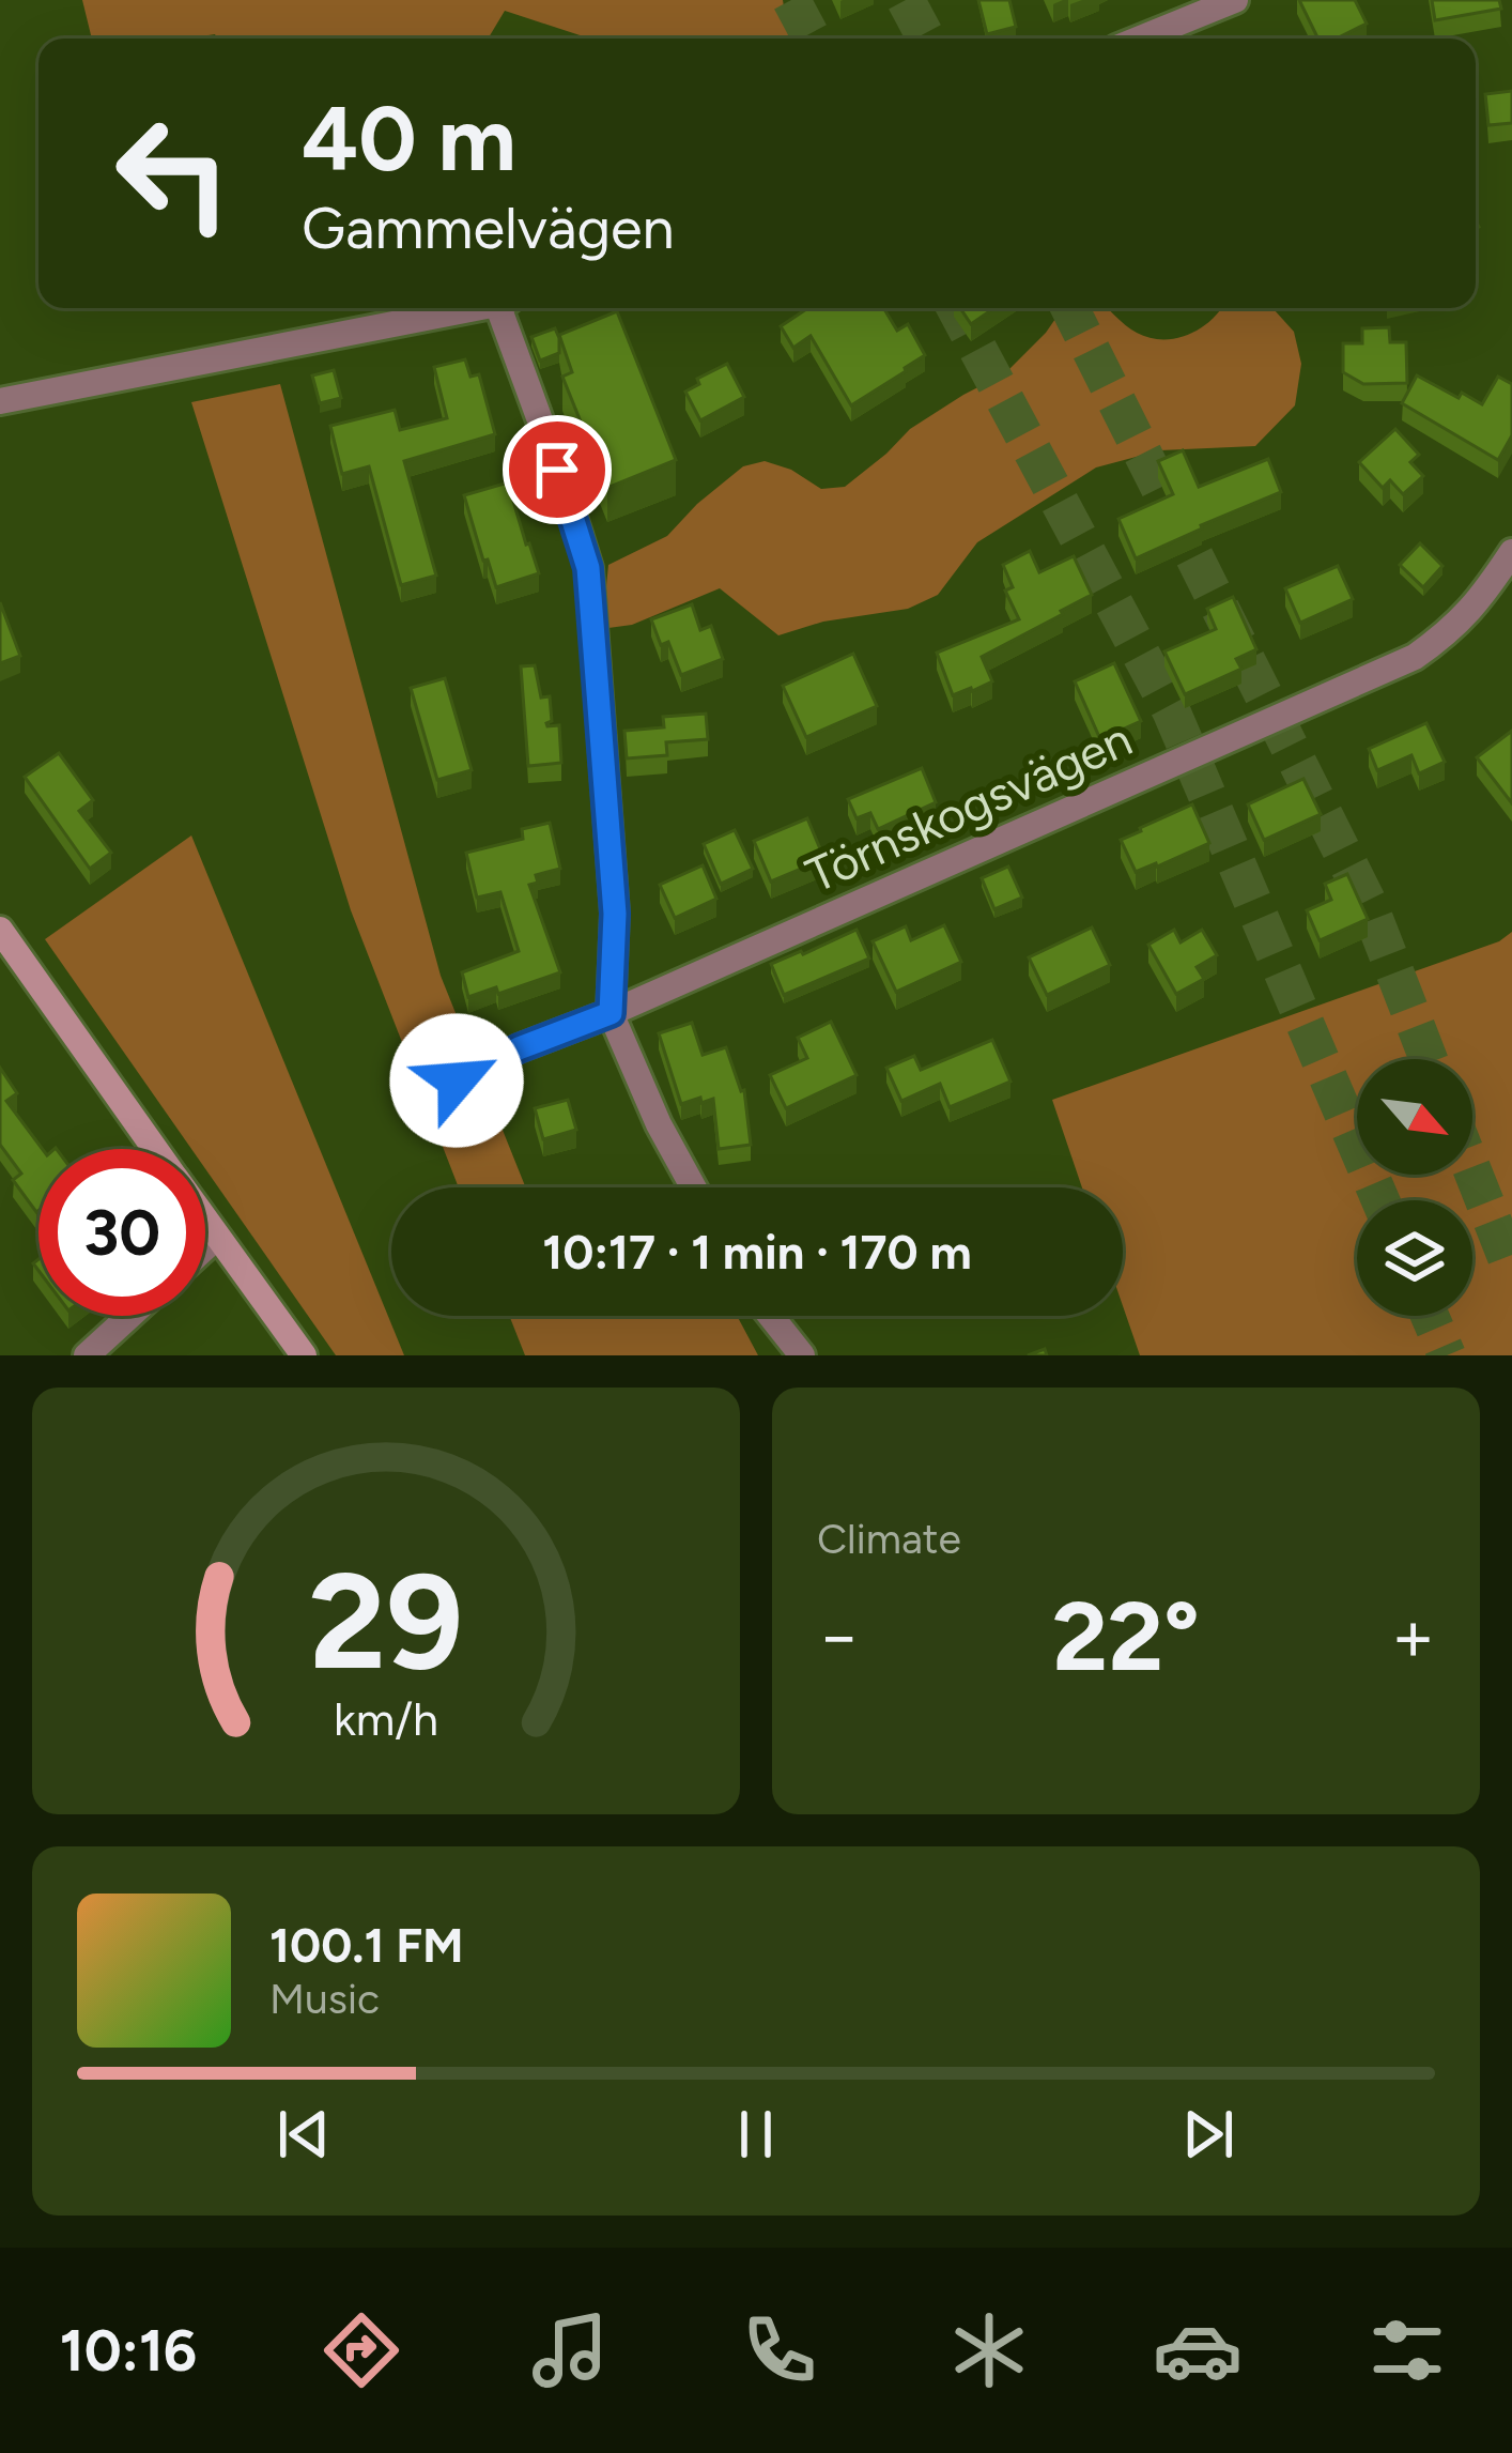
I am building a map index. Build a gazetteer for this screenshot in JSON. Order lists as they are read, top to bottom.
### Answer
{
  "streets": {
    "street": ["Törnskogsvägen"]
  },
  "north": "bottom right",
  "page": {
    "turn": ["40 m", "Gammelvägen"],
    "limit": "30",
    "trip": "10:17 · 1 min · 170 m",
    "tile": "Climate",
    "heat": ["−", "22°", "+"],
    "song": ["100.1 FM", "Music"],
    "tabs": "10:16",
    "gauge": ["29", "km/h"]
  }
}
